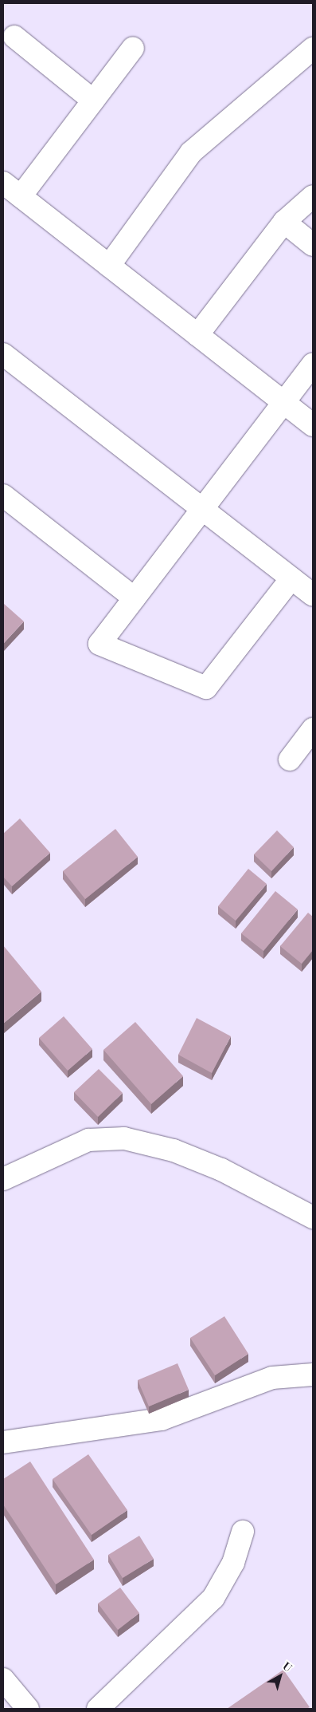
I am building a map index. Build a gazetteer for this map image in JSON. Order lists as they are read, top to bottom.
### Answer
{
  "north": "top right"
}
